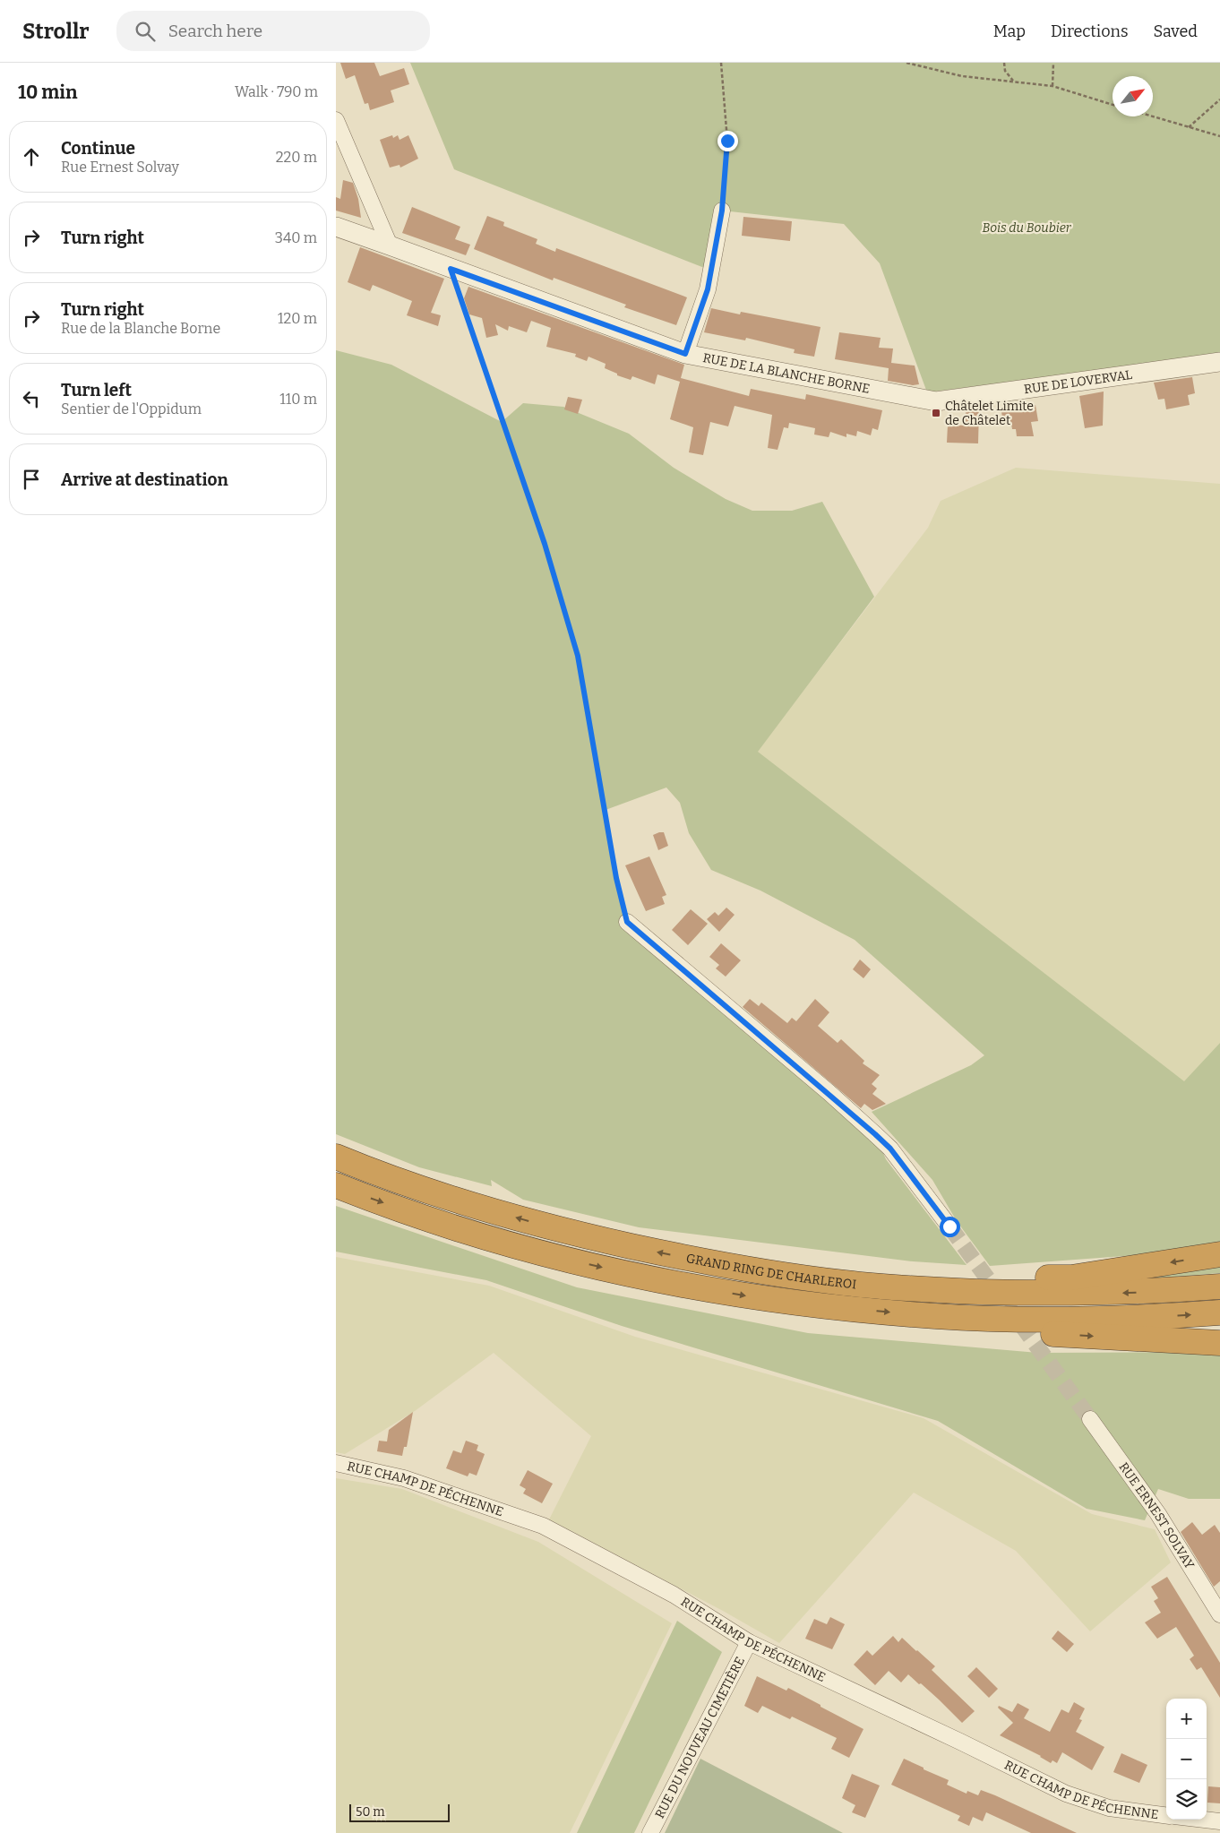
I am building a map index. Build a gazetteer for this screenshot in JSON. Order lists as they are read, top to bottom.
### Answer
{
  "streets": {
    "highway": ["GRAND RING DE CHARLEROI"],
    "street": [
      "RUE DE LA BLANCHE BORNE",
      "RUE DE LOVERVAL",
      "RUE CHAMP DE PÉCHENNE",
      "RUE ERNEST SOLVAY",
      "RUE DU NOUVEAU CIMETIÈRE"
    ]
  },
  "crossings": [
    ["RUE DE LA BLANCHE BORNE", "RUE DE LOVERVAL"],
    ["RUE CHAMP DE PÉCHENNE", "RUE DU NOUVEAU CIMETIÈRE"]
  ],
  "parks": ["Bois du Boubier"],
  "places": {
    "transit": ["Châtelet Limite de Châtelet"]
  },
  "scale_bar": "50 m",
  "north": "top right",
  "page": {
    "header": "Strollr",
    "search": "Search here",
    "nav": ["Map", "Directions", "Saved"],
    "heading": ["10 min", "Walk · 790 m"],
    "list": [
      ["Continue", "Rue Ernest Solvay", "220 m"],
      ["Turn right", "340 m"],
      ["Turn right", "Rue de la Blanche Borne", "120 m"],
      ["Turn left", "Sentier de l'Oppidum", "110 m"],
      "Arrive at destination"
    ],
    "map_buttons": ["+", "−"],
    "scale": "50 m"
  }
}
